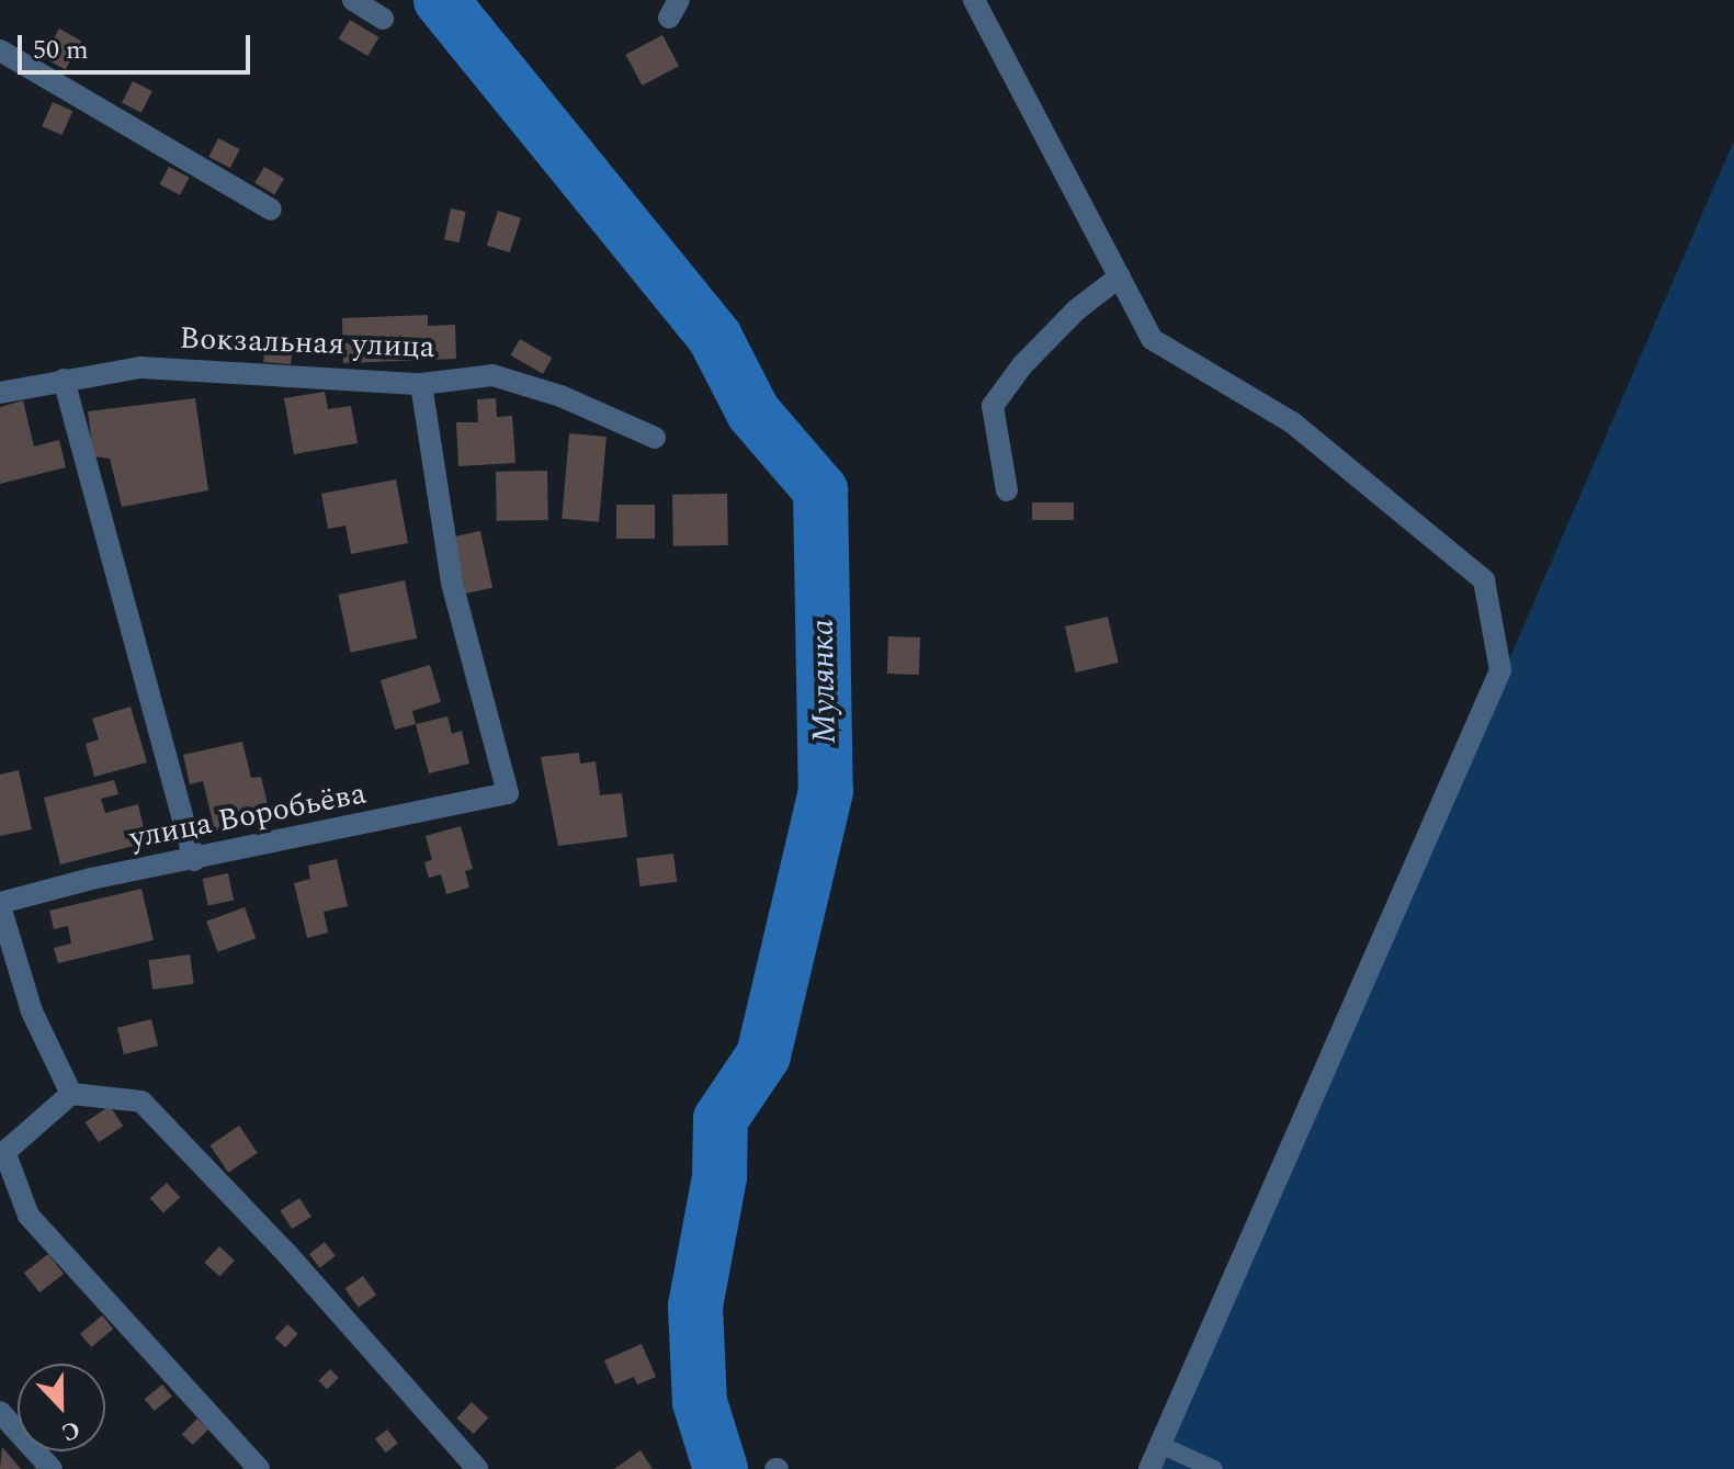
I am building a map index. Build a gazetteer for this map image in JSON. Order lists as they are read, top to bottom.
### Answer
{
  "streets": {
    "street": ["Вокзальная улица", "улица Воробьёва"]
  },
  "crossings": [
    ["Вокзальная улица", "улица Воробьёва"]
  ],
  "water": ["Мулянка"],
  "scale_bar": "50 m",
  "north": "bottom"
}
